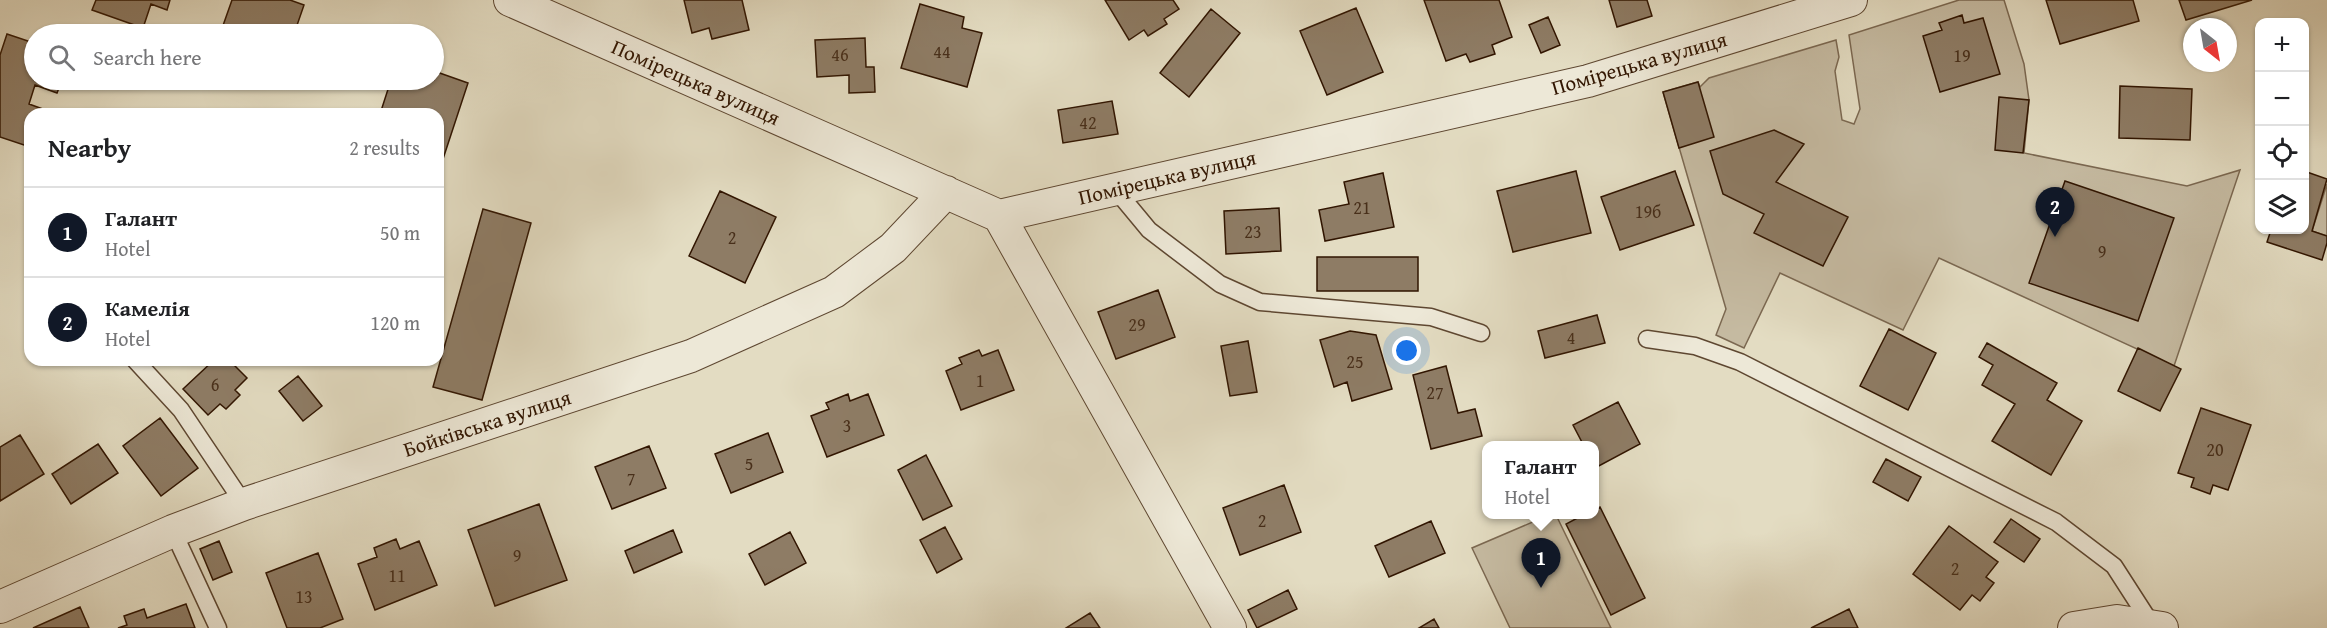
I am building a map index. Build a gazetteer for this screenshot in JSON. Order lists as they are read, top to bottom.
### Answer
{
  "streets": {
    "street": ["Помірецька вулиця", "Бойківська вулиця"]
  },
  "crossings": [
    ["Помірецька вулиця", "Бойківська вулиця"]
  ],
  "house_numbers": [
    "44",
    "46",
    "19",
    "42",
    "21",
    "19б",
    "23",
    "2",
    "9",
    "29",
    "4",
    "25",
    "1",
    "6",
    "27",
    "3",
    "20",
    "5",
    "7",
    "2",
    "9",
    "2",
    "11",
    "13"
  ],
  "north": "bottom right",
  "page": {
    "map_buttons": ["+", "−"],
    "search": "Search here",
    "heading": ["Nearby", "2 results"],
    "list": [
      {
        "mark": "1",
        "name": "Галант",
        "note": "Hotel",
        "value": "50 m"
      },
      {
        "mark": "2",
        "name": "Камелія",
        "note": "Hotel",
        "value": "120 m"
      }
    ],
    "pins": ["2", "1"],
    "popup": ["Галант", "Hotel"]
  }
}
